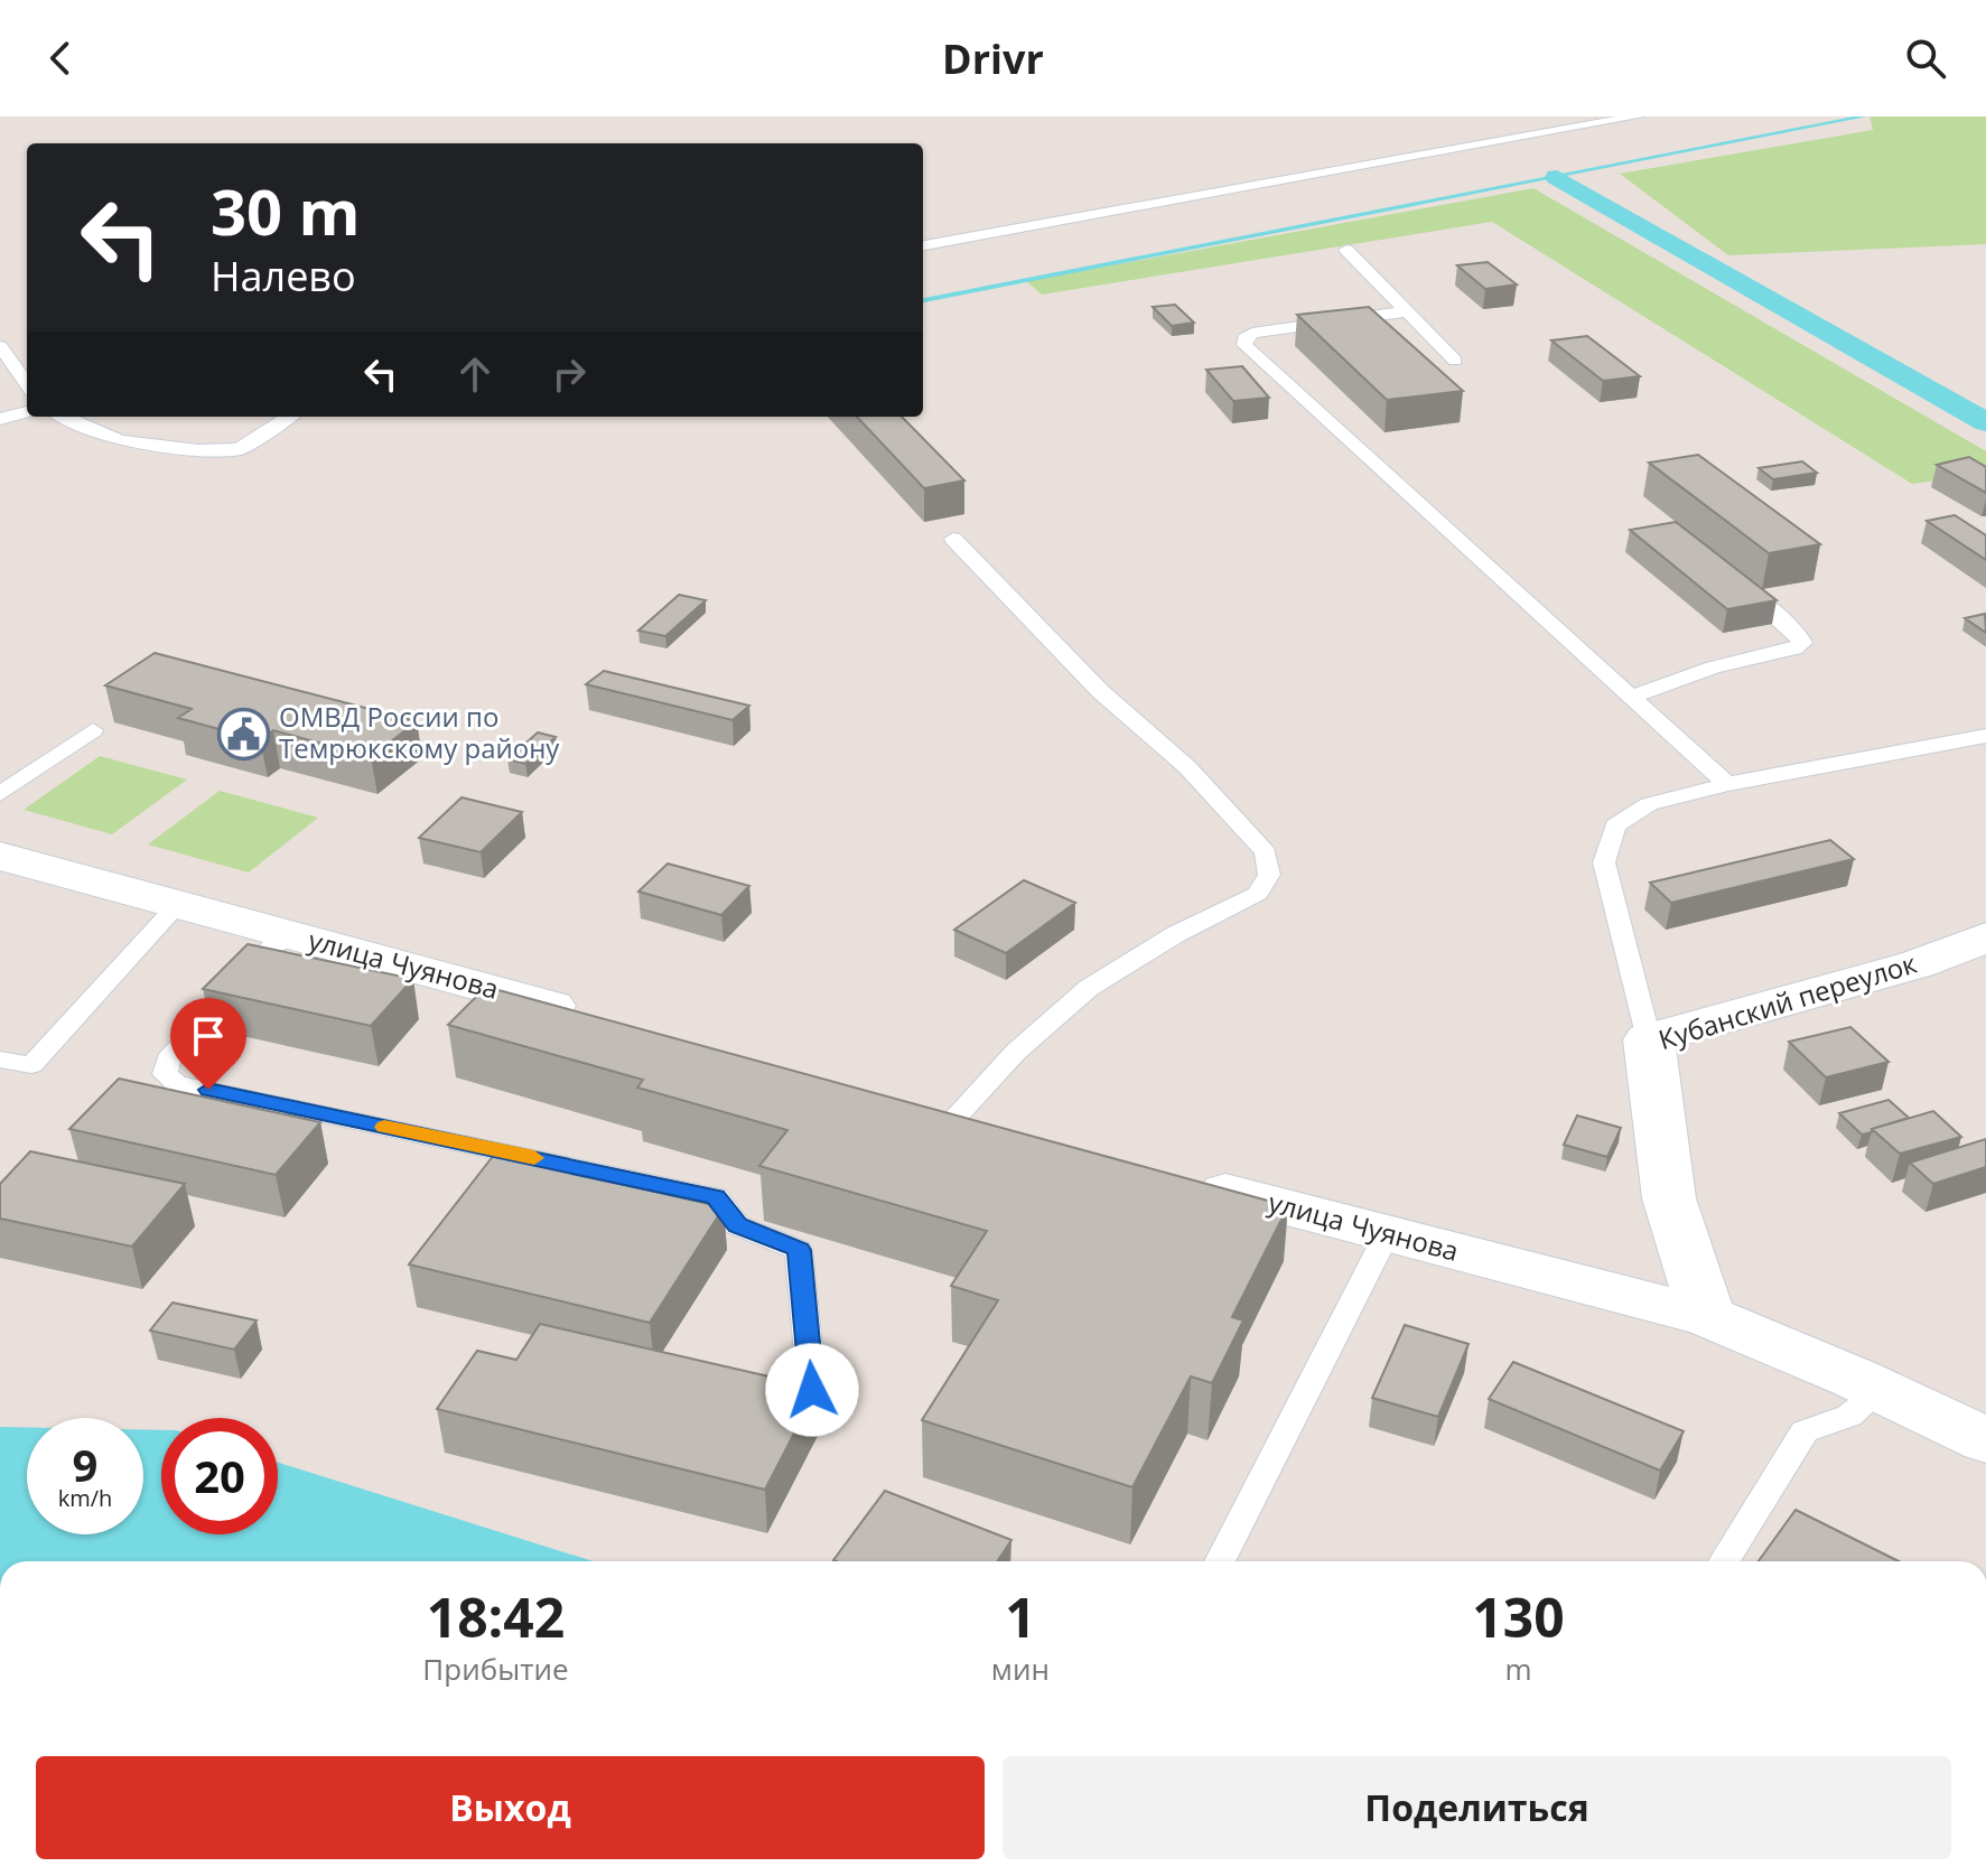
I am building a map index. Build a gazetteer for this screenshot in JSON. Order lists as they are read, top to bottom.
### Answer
{
  "streets": {
    "street": ["улица Чуянова", "Кубанский переулок"]
  },
  "crossings": [
    ["улица Чуянова", "Кубанский переулок"]
  ],
  "places": {
    "public building": ["ОМВД России по Темрюкскому району"]
  },
  "page": {
    "header": "Drivr",
    "turn": ["30 m", "Налево"],
    "speed": "9 km/h",
    "limit": "20",
    "eta": [
      "18:42",
      "Прибытие",
      "1",
      "мин",
      "130",
      "m"
    ],
    "buttons": ["Выход", "Поделиться"]
  }
}
